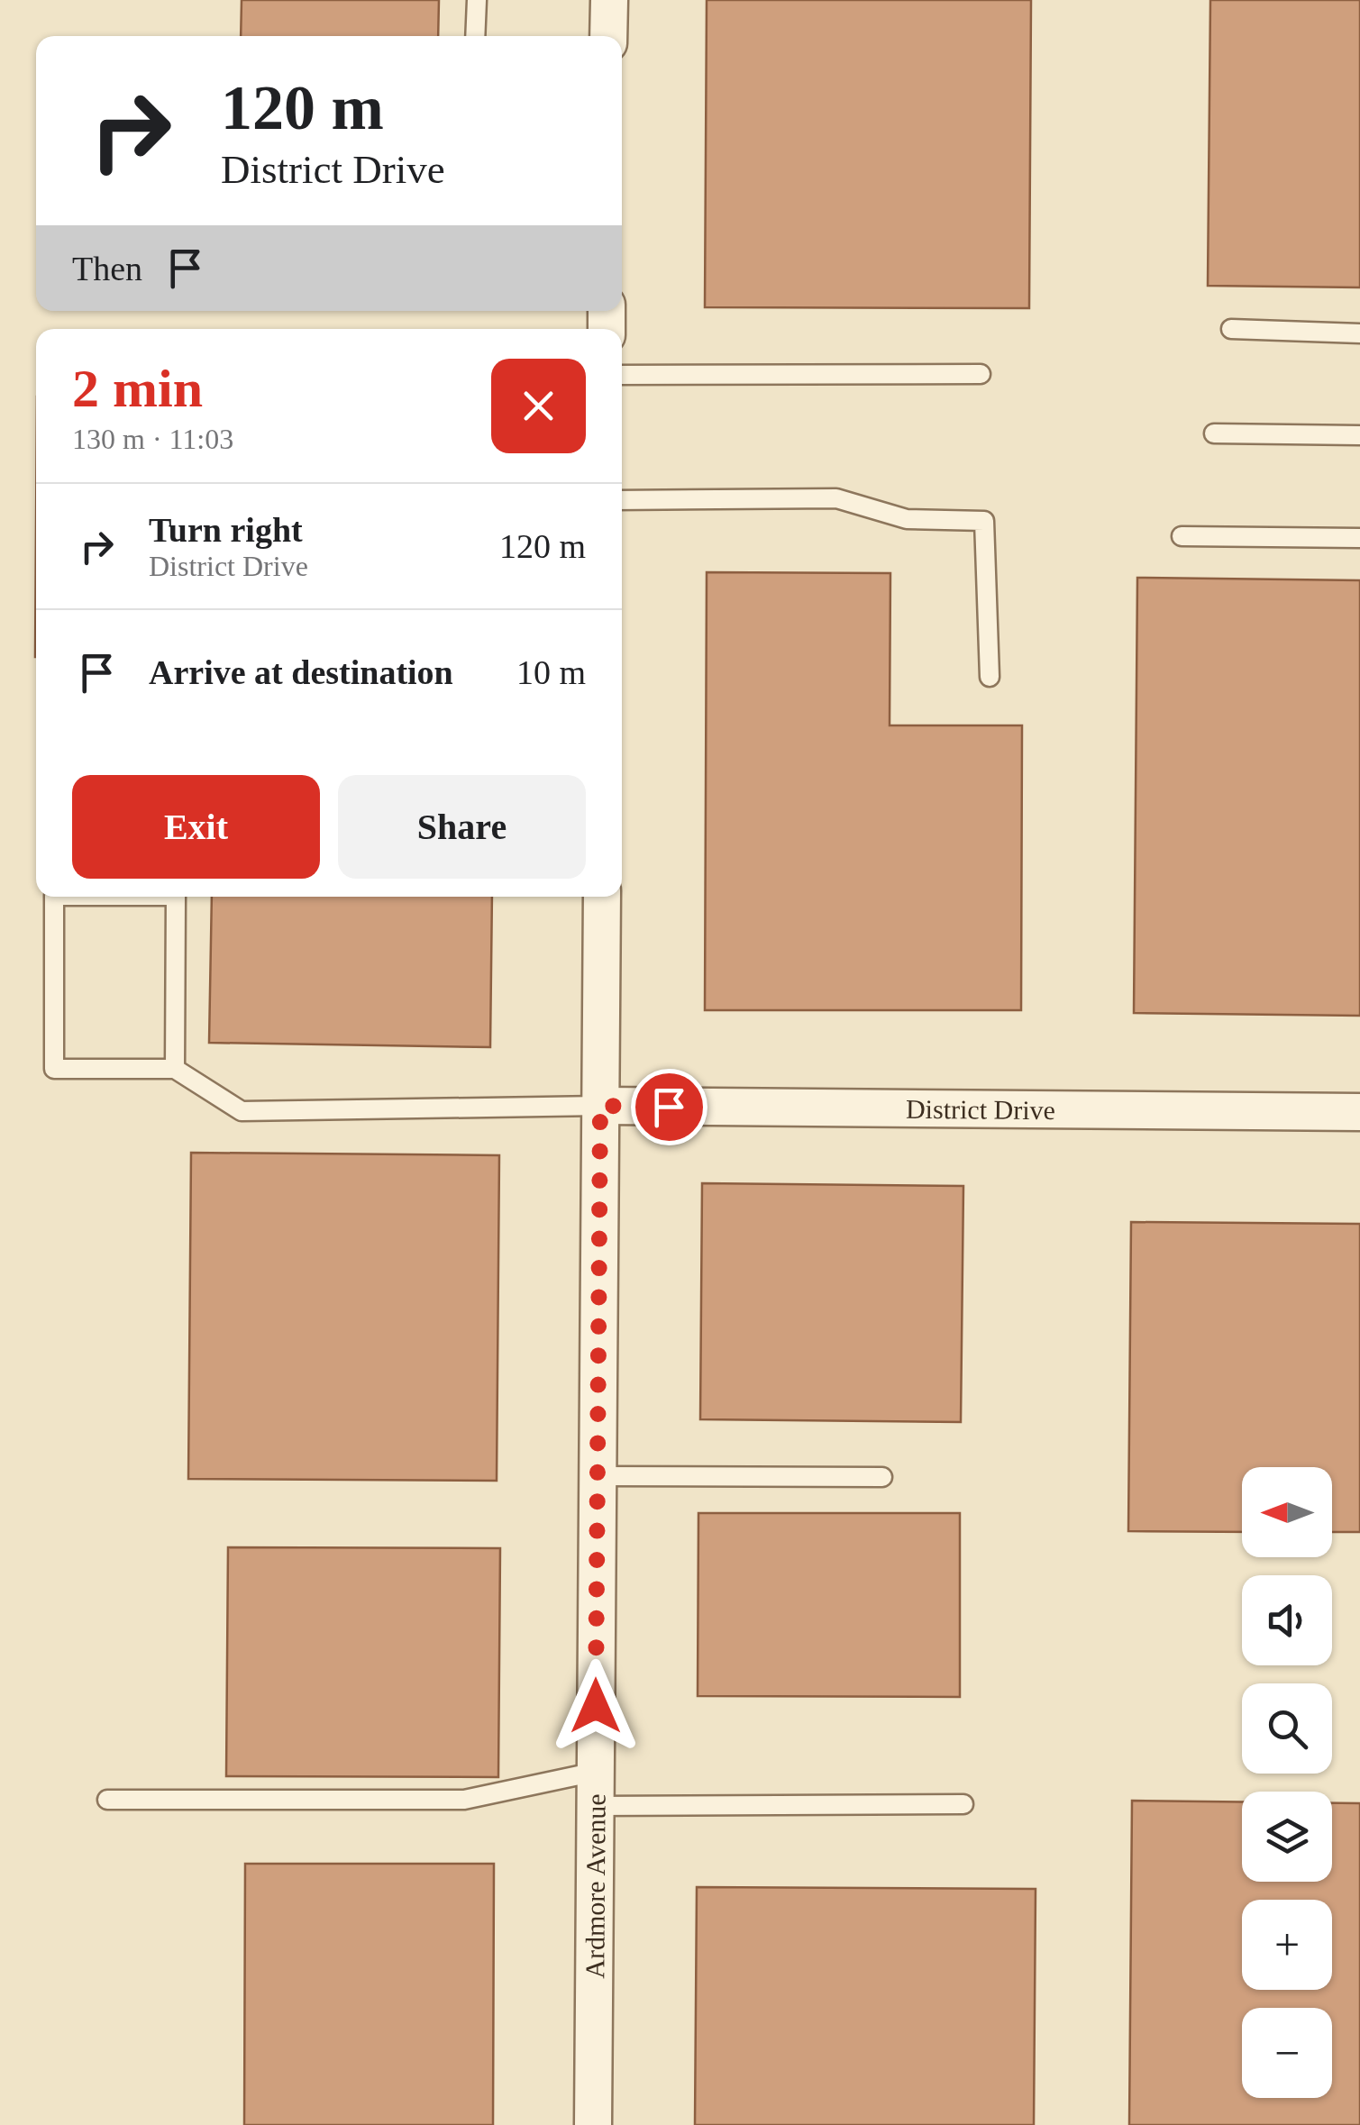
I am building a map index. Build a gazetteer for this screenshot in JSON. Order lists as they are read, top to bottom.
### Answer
{
  "streets": {
    "street": ["District Drive", "Ardmore Avenue"]
  },
  "crossings": [
    ["District Drive", "Ardmore Avenue"]
  ],
  "north": "left",
  "page": {
    "turn": ["120 m", "District Drive"],
    "then": "Then",
    "heading": ["2 min", "130 m · 11:03"],
    "list": [
      {
        "name": "Turn right",
        "note": "District Drive",
        "value": "120 m"
      },
      {
        "name": "Arrive at destination",
        "value": "10 m"
      }
    ],
    "buttons": ["Exit", "Share"],
    "map_buttons": ["+", "−"]
  }
}
